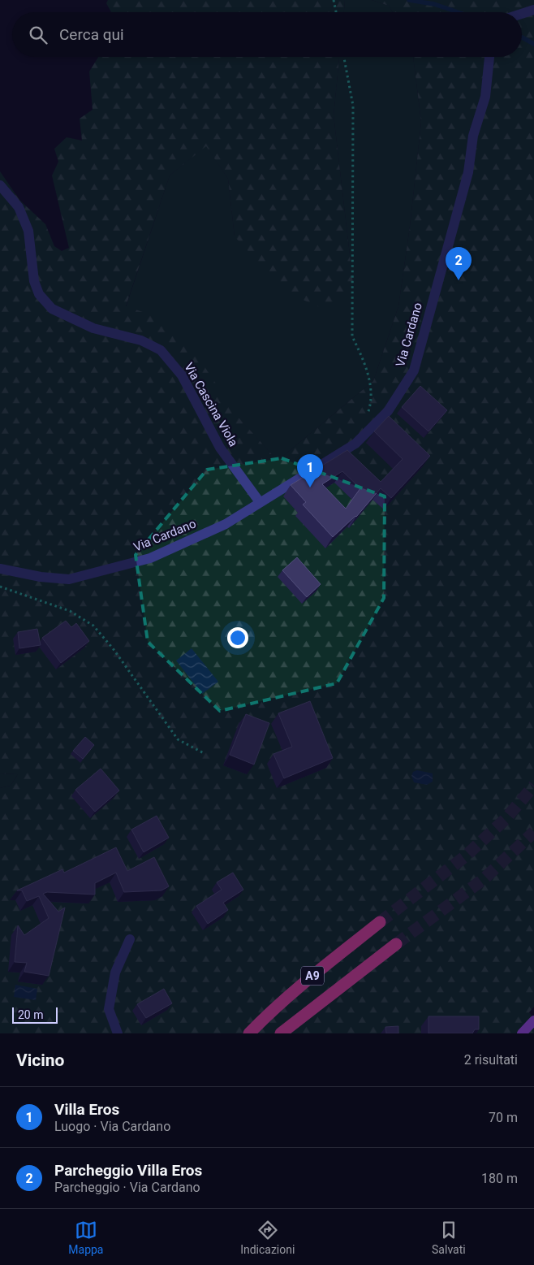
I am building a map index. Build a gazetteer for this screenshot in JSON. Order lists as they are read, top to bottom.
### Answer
{
  "streets": {
    "highway": ["A9"],
    "street": ["Via Cardano", "Via Cascina Viola"]
  },
  "crossings": [
    ["Via Cardano", "Via Cascina Viola"]
  ],
  "scale_bar": "20 m",
  "page": {
    "search": "Cerca qui",
    "pins": ["2", "1"],
    "scale": "20 m",
    "heading": ["Vicino", "2 risultati"],
    "list": [
      {
        "mark": "1",
        "name": "Villa Eros",
        "note": "Luogo · Via Cardano",
        "value": "70 m"
      },
      {
        "mark": "2",
        "name": "Parcheggio Villa Eros",
        "note": "Parcheggio · Via Cardano",
        "value": "180 m"
      }
    ],
    "nav": ["Mappa", "Indicazioni", "Salvati"]
  }
}
